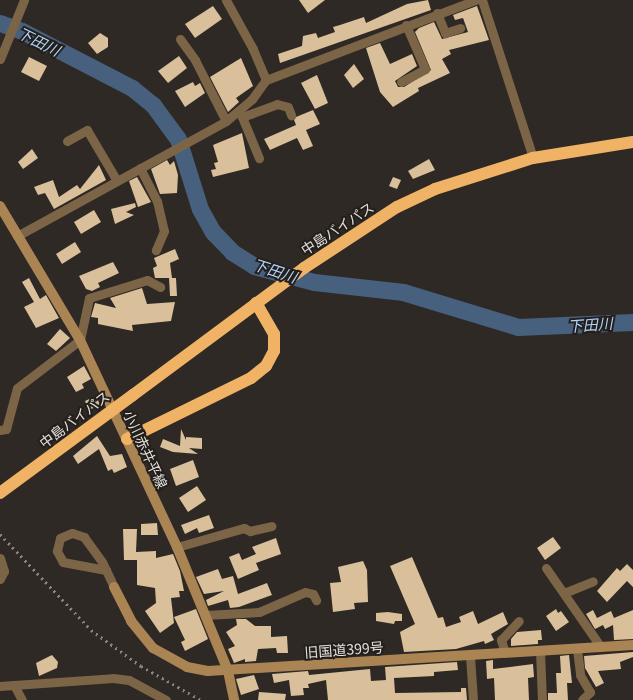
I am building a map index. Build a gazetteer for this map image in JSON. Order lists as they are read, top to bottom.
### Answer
{
  "streets": {
    "highway": ["中島バイパス"],
    "street": ["小川赤井平線", "旧国道399号"]
  },
  "crossings": [
    ["小川赤井平線", "旧国道399号"]
  ],
  "water": ["下田川"]
}
